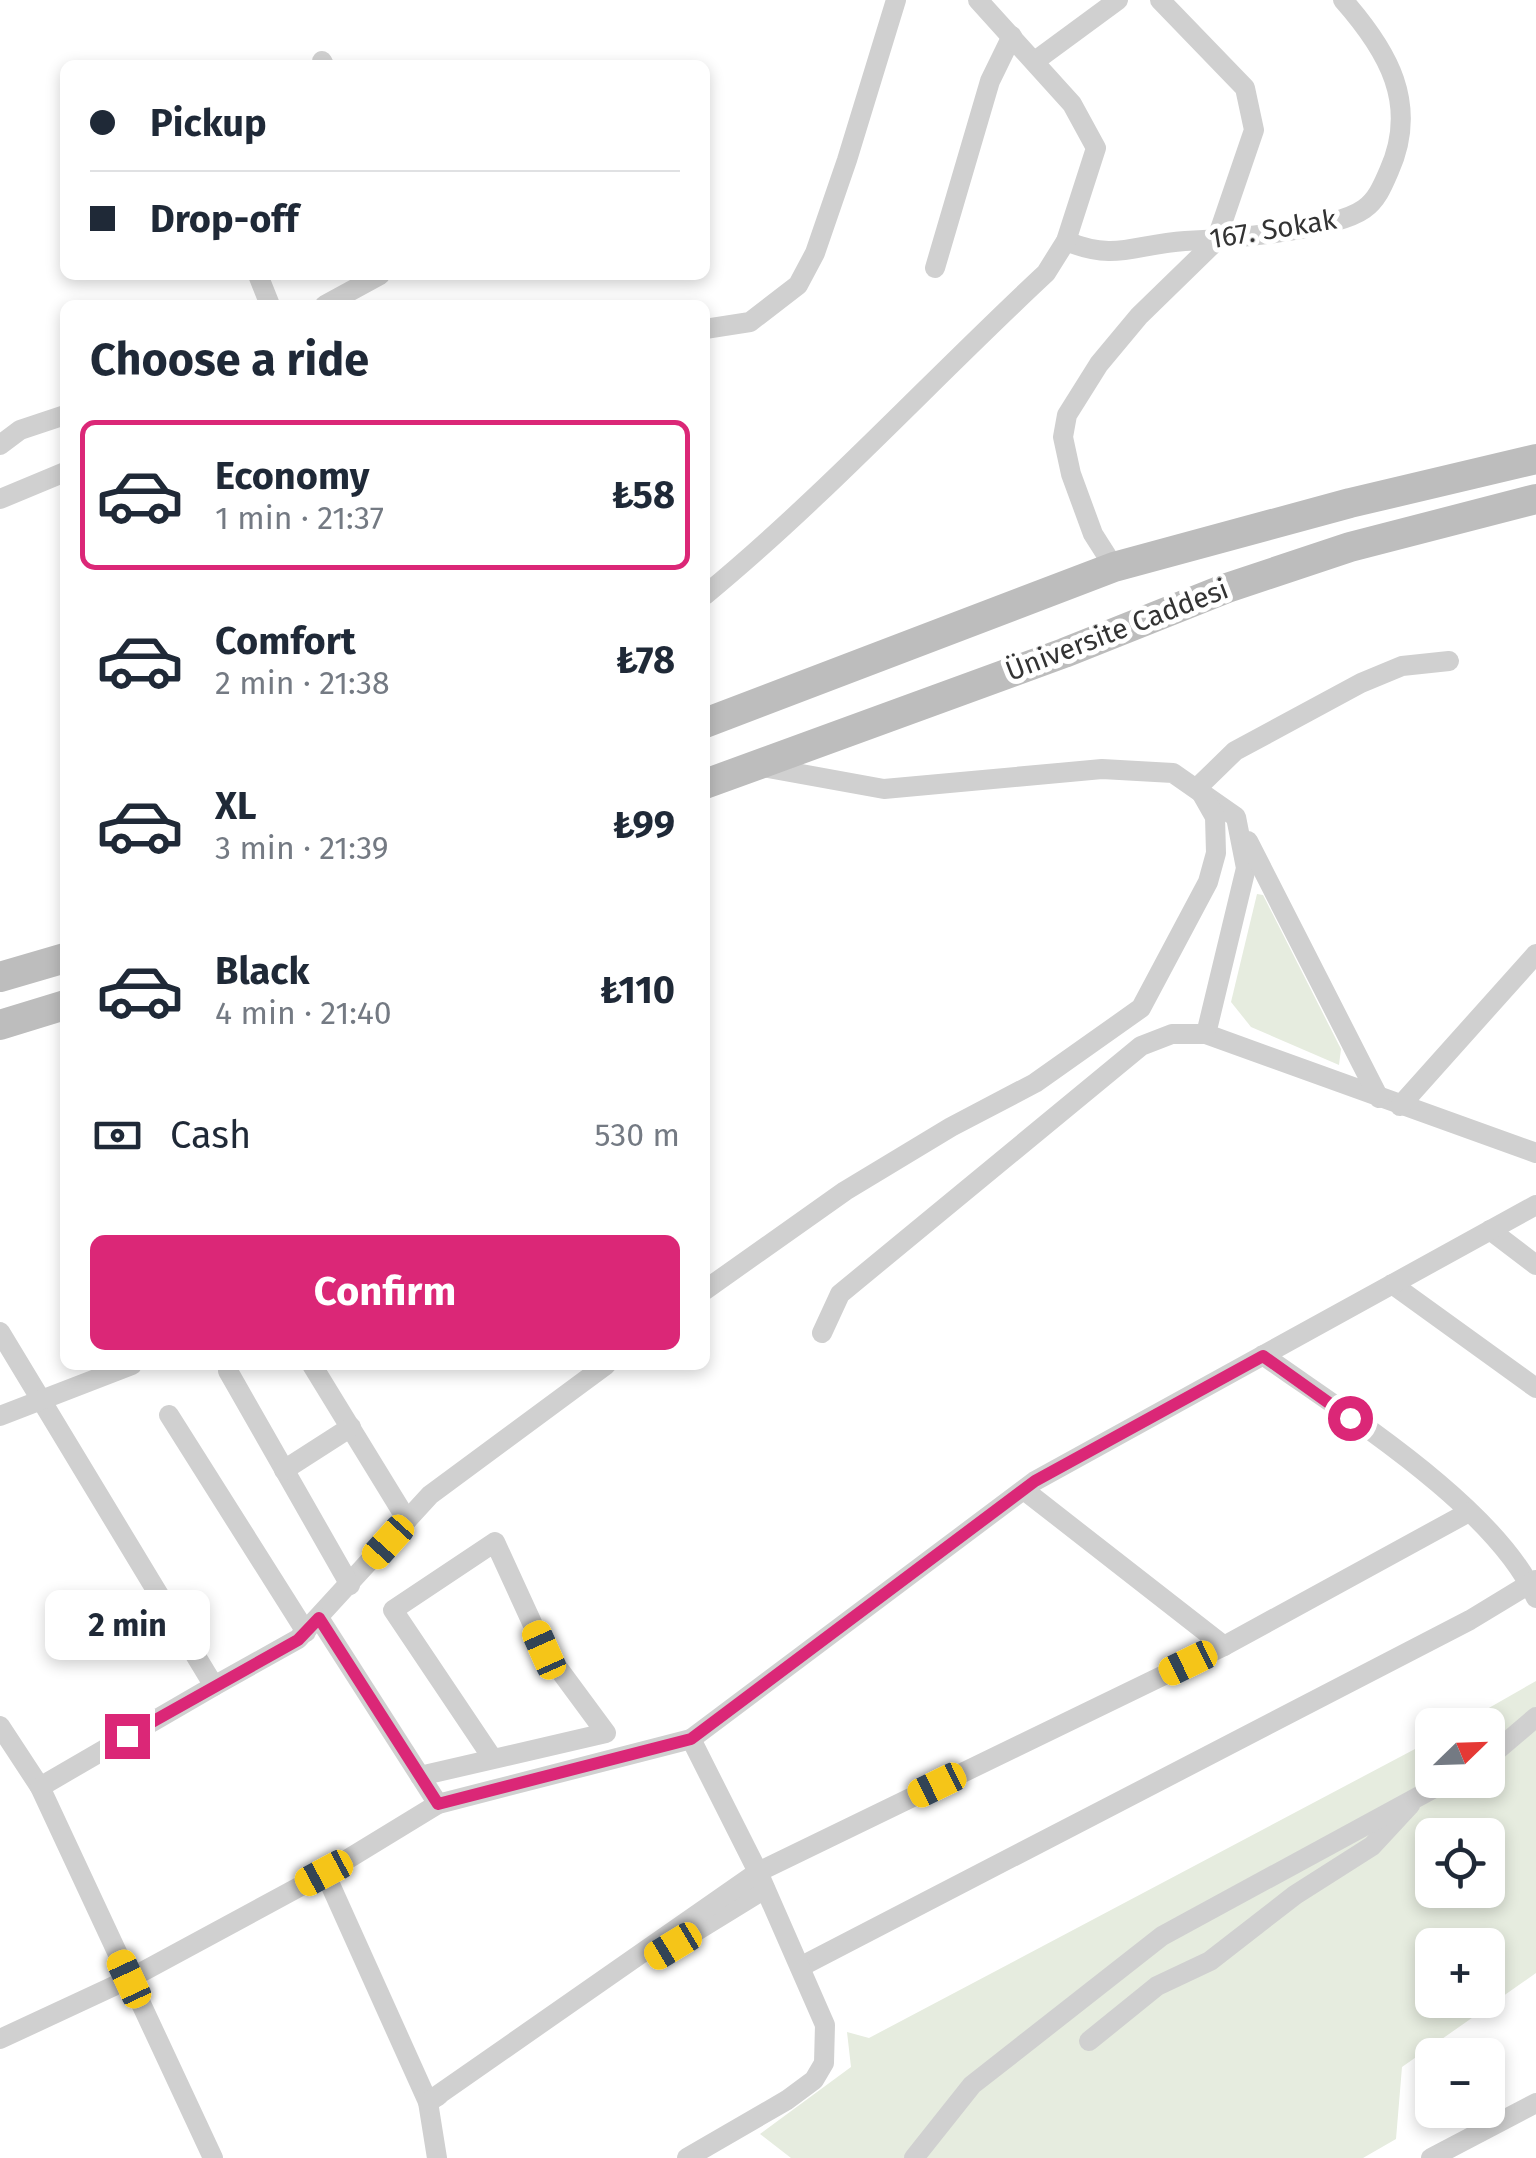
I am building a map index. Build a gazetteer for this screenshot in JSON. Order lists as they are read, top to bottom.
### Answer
{
  "streets": {
    "main road": ["Üniversite Caddesi"],
    "street": ["167. Sokak"]
  },
  "north": "top right",
  "page": {
    "banner": ["Pickup", "Drop-off"],
    "heading": "Choose a ride",
    "list": [
      {
        "name": "Economy",
        "note": "1 min · 21:37",
        "value": "₺58"
      },
      {
        "name": "Comfort",
        "note": "2 min · 21:38",
        "value": "₺78"
      },
      {
        "name": "XL",
        "note": "3 min · 21:39",
        "value": "₺99"
      },
      {
        "name": "Black",
        "note": "4 min · 21:40",
        "value": "₺110"
      }
    ],
    "pay": ["Cash", "530 m"],
    "buttons": "Confirm",
    "bubble": "2 min",
    "map_buttons": ["+", "−"]
  }
}
